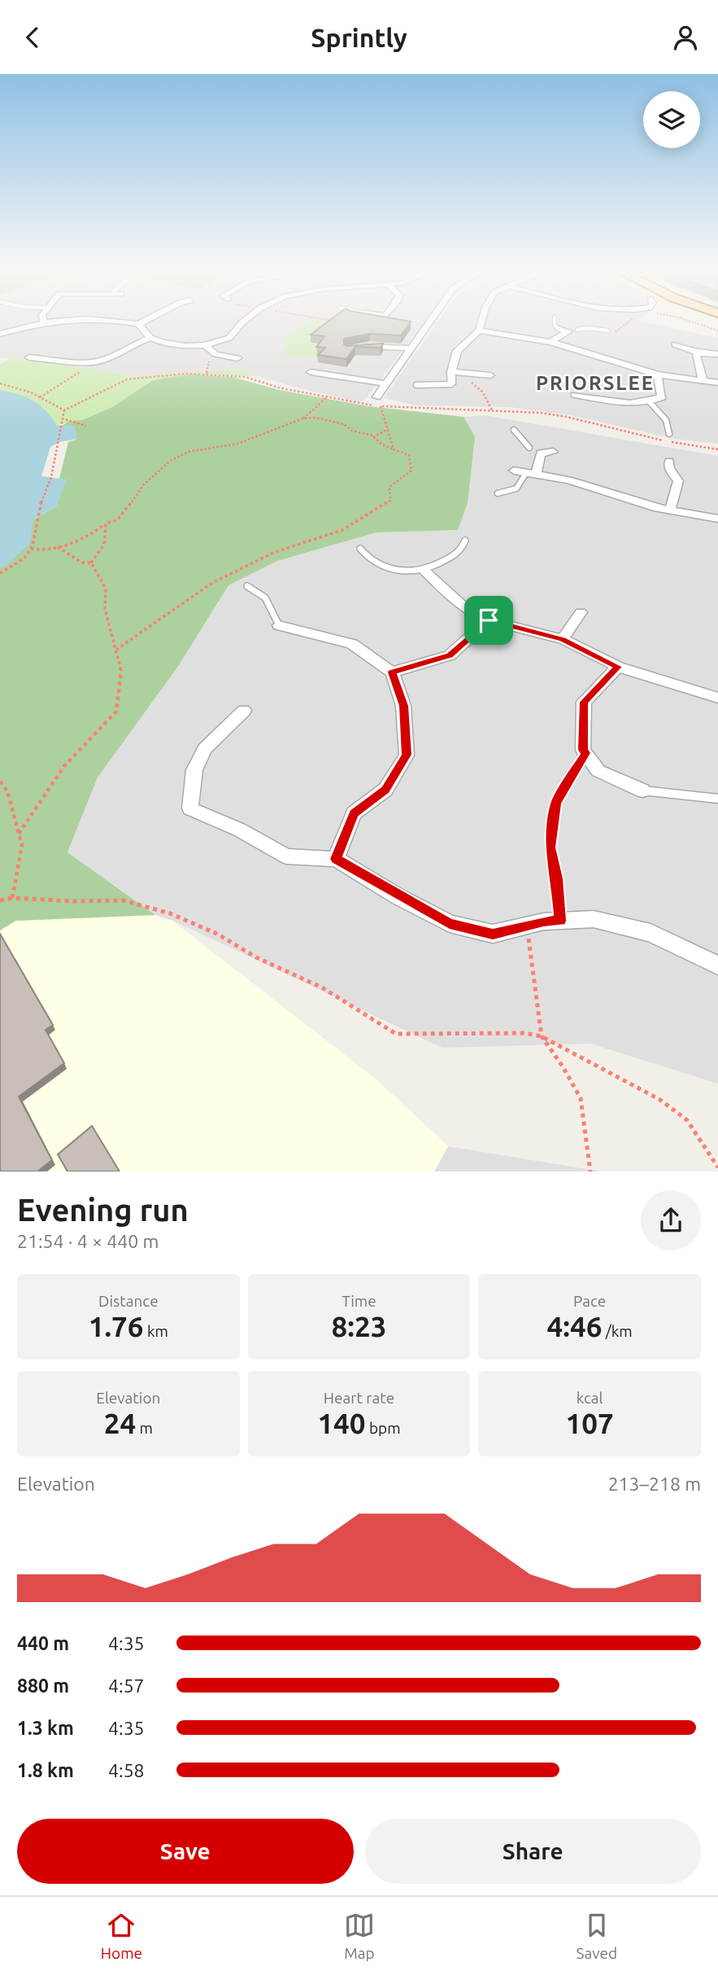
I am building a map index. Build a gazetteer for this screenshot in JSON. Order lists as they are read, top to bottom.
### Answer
{
  "districts": ["PRIORSLEE"],
  "page": {
    "header": "Sprintly",
    "heading": ["Evening run", "21:54 · 4 × 440 m"],
    "stats": [
      ["Distance", "1.76 km"],
      ["Time", "8:23"],
      ["Pace", "4:46 /km"],
      ["Elevation", "24 m"],
      ["Heart rate", "140 bpm"],
      ["kcal", "107"]
    ],
    "chart": ["Elevation", "213–218 m"],
    "list": [
      {
        "name": "440 m",
        "note": "4:35"
      },
      {
        "name": "880 m",
        "note": "4:57"
      },
      {
        "name": "1.3 km",
        "note": "4:35"
      },
      {
        "name": "1.8 km",
        "note": "4:58"
      }
    ],
    "buttons": ["Save", "Share"],
    "tabs": ["Home", "Map", "Saved"]
  }
}
